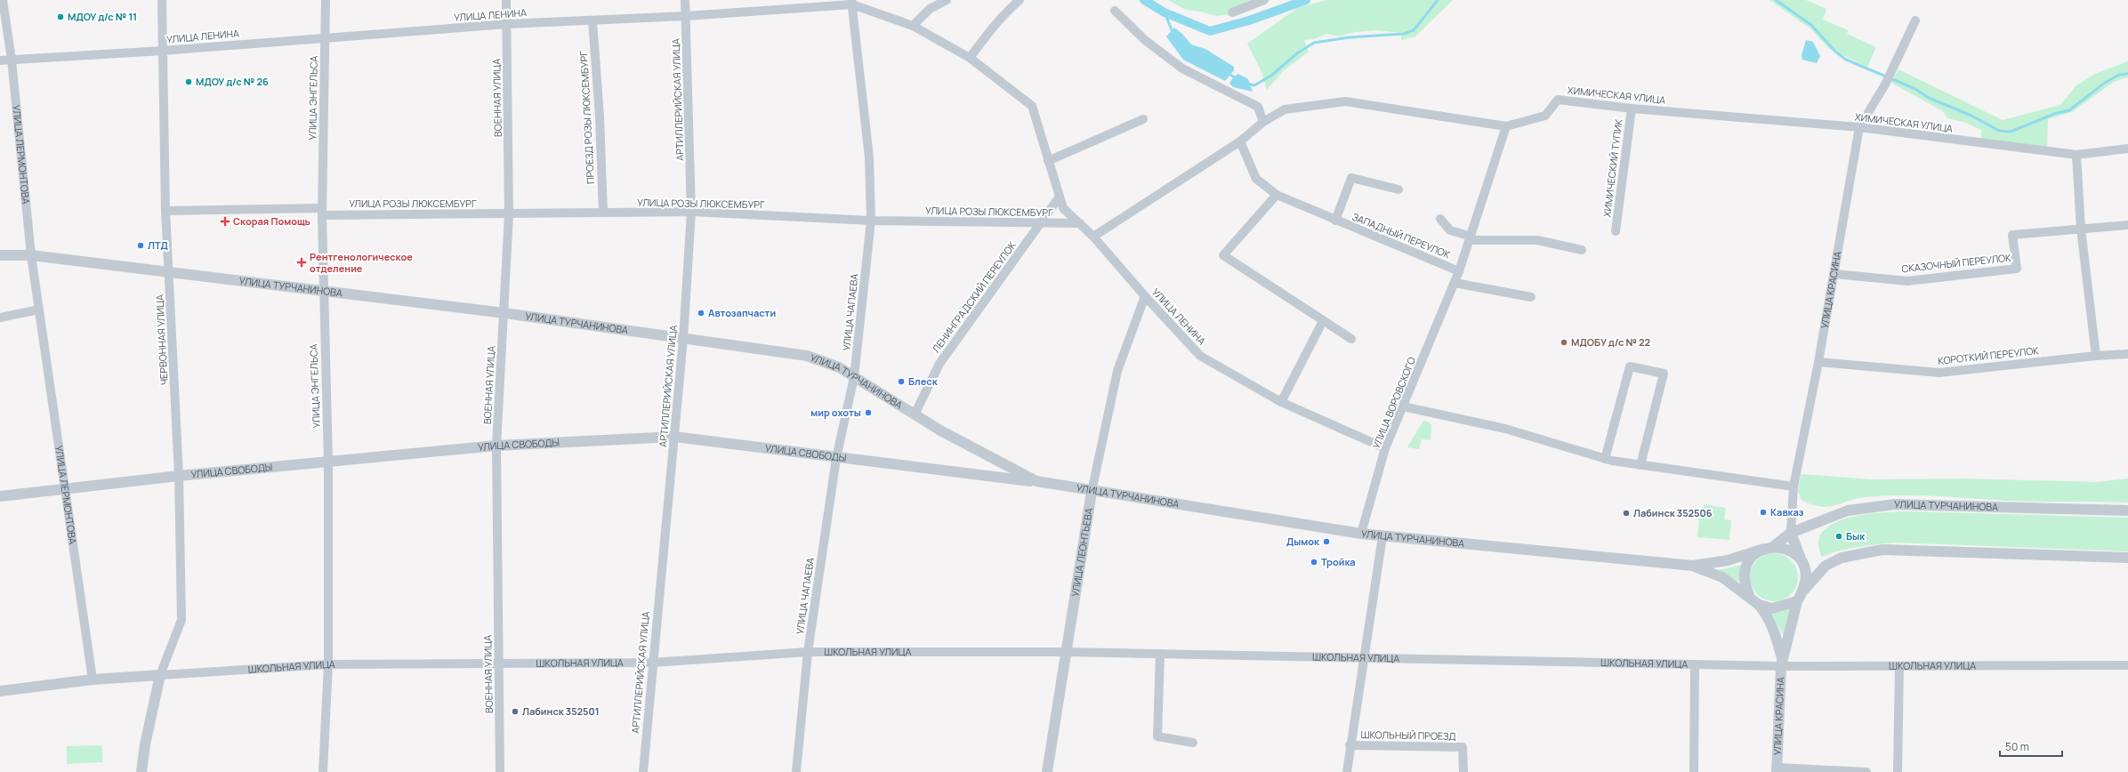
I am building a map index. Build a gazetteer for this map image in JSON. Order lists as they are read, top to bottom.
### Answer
{
  "streets": {
    "street": [
      "УЛИЦА ЛЕНИНА",
      "ХИМИЧЕСКАЯ УЛИЦА",
      "УЛИЦА ЭНГЕЛЬСА",
      "ВОЕННАЯ УЛИЦА",
      "АРТИЛЛЕРИЙСКАЯ УЛИЦА",
      "ПРОЕЗД РОЗЫ ЛЮКСЕМБУРГ",
      "УЛИЦА ЛЕРМОНТОВА",
      "ХИМИЧЕСКИЙ ТУПИК",
      "УЛИЦА РОЗЫ ЛЮКСЕМБУРГ",
      "ЗАПАДНЫЙ ПЕРЕУЛОК",
      "СКАЗОЧНЫЙ ПЕРЕУЛОК",
      "УЛИЦА ТУРЧАНИНОВА",
      "УЛИЦА КРАСИНА",
      "ЛЕНИНГРАДСКИЙ ПЕРЕУЛОК",
      "УЛИЦА ЧАПАЕВА",
      "ЧЕРВОННАЯ УЛИЦА",
      "КОРОТКИЙ ПЕРЕУЛОК",
      "УЛИЦА ВОРОВСКОГО",
      "УЛИЦА СВОБОДЫ",
      "УЛИЦА ЛЕОНТЬЕВА",
      "ШКОЛЬНАЯ УЛИЦА",
      "ШКОЛЬНЫЙ ПРОЕЗД"
    ]
  },
  "crossings": [
    ["УЛИЦА ЛЕНИНА", "УЛИЦА ЭНГЕЛЬСА"],
    ["УЛИЦА ЛЕНИНА", "ВОЕННАЯ УЛИЦА"],
    ["УЛИЦА ЛЕНИНА", "АРТИЛЛЕРИЙСКАЯ УЛИЦА"],
    ["УЛИЦА ЛЕНИНА", "ПРОЕЗД РОЗЫ ЛЮКСЕМБУРГ"],
    ["УЛИЦА ЛЕНИНА", "УЛИЦА ЛЕРМОНТОВА"],
    ["УЛИЦА ЛЕНИНА", "УЛИЦА РОЗЫ ЛЮКСЕМБУРГ"],
    ["УЛИЦА ЛЕНИНА", "ЛЕНИНГРАДСКИЙ ПЕРЕУЛОК"],
    ["УЛИЦА ЛЕНИНА", "УЛИЦА ЧАПАЕВА"],
    ["УЛИЦА ЛЕНИНА", "ЧЕРВОННАЯ УЛИЦА"],
    ["УЛИЦА ЛЕНИНА", "УЛИЦА ВОРОВСКОГО"],
    ["УЛИЦА ЛЕНИНА", "УЛИЦА ЛЕОНТЬЕВА"],
    ["ХИМИЧЕСКАЯ УЛИЦА", "ХИМИЧЕСКИЙ ТУПИК"],
    ["ХИМИЧЕСКАЯ УЛИЦА", "УЛИЦА КРАСИНА"],
    ["ХИМИЧЕСКАЯ УЛИЦА", "УЛИЦА ВОРОВСКОГО"],
    ["УЛИЦА ЭНГЕЛЬСА", "УЛИЦА РОЗЫ ЛЮКСЕМБУРГ"],
    ["УЛИЦА ЭНГЕЛЬСА", "УЛИЦА ТУРЧАНИНОВА"],
    ["УЛИЦА ЭНГЕЛЬСА", "УЛИЦА СВОБОДЫ"],
    ["УЛИЦА ЭНГЕЛЬСА", "ШКОЛЬНАЯ УЛИЦА"],
    ["ВОЕННАЯ УЛИЦА", "УЛИЦА РОЗЫ ЛЮКСЕМБУРГ"],
    ["ВОЕННАЯ УЛИЦА", "УЛИЦА ТУРЧАНИНОВА"],
    ["ВОЕННАЯ УЛИЦА", "УЛИЦА СВОБОДЫ"],
    ["ВОЕННАЯ УЛИЦА", "ШКОЛЬНАЯ УЛИЦА"],
    ["АРТИЛЛЕРИЙСКАЯ УЛИЦА", "УЛИЦА РОЗЫ ЛЮКСЕМБУРГ"],
    ["АРТИЛЛЕРИЙСКАЯ УЛИЦА", "УЛИЦА ТУРЧАНИНОВА"],
    ["АРТИЛЛЕРИЙСКАЯ УЛИЦА", "УЛИЦА СВОБОДЫ"],
    ["АРТИЛЛЕРИЙСКАЯ УЛИЦА", "ШКОЛЬНАЯ УЛИЦА"],
    ["ПРОЕЗД РОЗЫ ЛЮКСЕМБУРГ", "УЛИЦА РОЗЫ ЛЮКСЕМБУРГ"],
    ["УЛИЦА ЛЕРМОНТОВА", "УЛИЦА ТУРЧАНИНОВА"],
    ["УЛИЦА ЛЕРМОНТОВА", "УЛИЦА СВОБОДЫ"],
    ["УЛИЦА ЛЕРМОНТОВА", "ШКОЛЬНАЯ УЛИЦА"],
    ["УЛИЦА РОЗЫ ЛЮКСЕМБУРГ", "ЛЕНИНГРАДСКИЙ ПЕРЕУЛОК"],
    ["УЛИЦА РОЗЫ ЛЮКСЕМБУРГ", "УЛИЦА ЧАПАЕВА"],
    ["УЛИЦА РОЗЫ ЛЮКСЕМБУРГ", "ЧЕРВОННАЯ УЛИЦА"],
    ["ЗАПАДНЫЙ ПЕРЕУЛОК", "УЛИЦА ВОРОВСКОГО"],
    ["СКАЗОЧНЫЙ ПЕРЕУЛОК", "УЛИЦА КРАСИНА"],
    ["УЛИЦА ТУРЧАНИНОВА", "УЛИЦА КРАСИНА"],
    ["УЛИЦА ТУРЧАНИНОВА", "ЛЕНИНГРАДСКИЙ ПЕРЕУЛОК"],
    ["УЛИЦА ТУРЧАНИНОВА", "УЛИЦА ЧАПАЕВА"],
    ["УЛИЦА ТУРЧАНИНОВА", "ЧЕРВОННАЯ УЛИЦА"],
    ["УЛИЦА ТУРЧАНИНОВА", "УЛИЦА ВОРОВСКОГО"],
    ["УЛИЦА ТУРЧАНИНОВА", "УЛИЦА СВОБОДЫ"],
    ["УЛИЦА ТУРЧАНИНОВА", "УЛИЦА ЛЕОНТЬЕВА"],
    ["УЛИЦА КРАСИНА", "КОРОТКИЙ ПЕРЕУЛОК"],
    ["УЛИЦА КРАСИНА", "ШКОЛЬНАЯ УЛИЦА"],
    ["УЛИЦА ЧАПАЕВА", "УЛИЦА СВОБОДЫ"],
    ["УЛИЦА ЧАПАЕВА", "ШКОЛЬНАЯ УЛИЦА"],
    ["ЧЕРВОННАЯ УЛИЦА", "УЛИЦА СВОБОДЫ"],
    ["ЧЕРВОННАЯ УЛИЦА", "ШКОЛЬНАЯ УЛИЦА"],
    ["УЛИЦА ЛЕОНТЬЕВА", "ШКОЛЬНАЯ УЛИЦА"]
  ],
  "places": {
    "other": [
      "МДОУ д/с № 11",
      "МДОУ д/с № 26",
      "ЛТД",
      "Автозапчасти",
      "МДОБУ д/с № 22",
      "Блеск",
      "мир охоты",
      "Кавказ",
      "Лабинск 352506",
      "Бык",
      "Дымок",
      "Тройка",
      "Лабинск 352501"
    ],
    "health": ["Скорая Помощь", "Рентгенологическое отделение"]
  },
  "scale_bar": "50 m"
}
